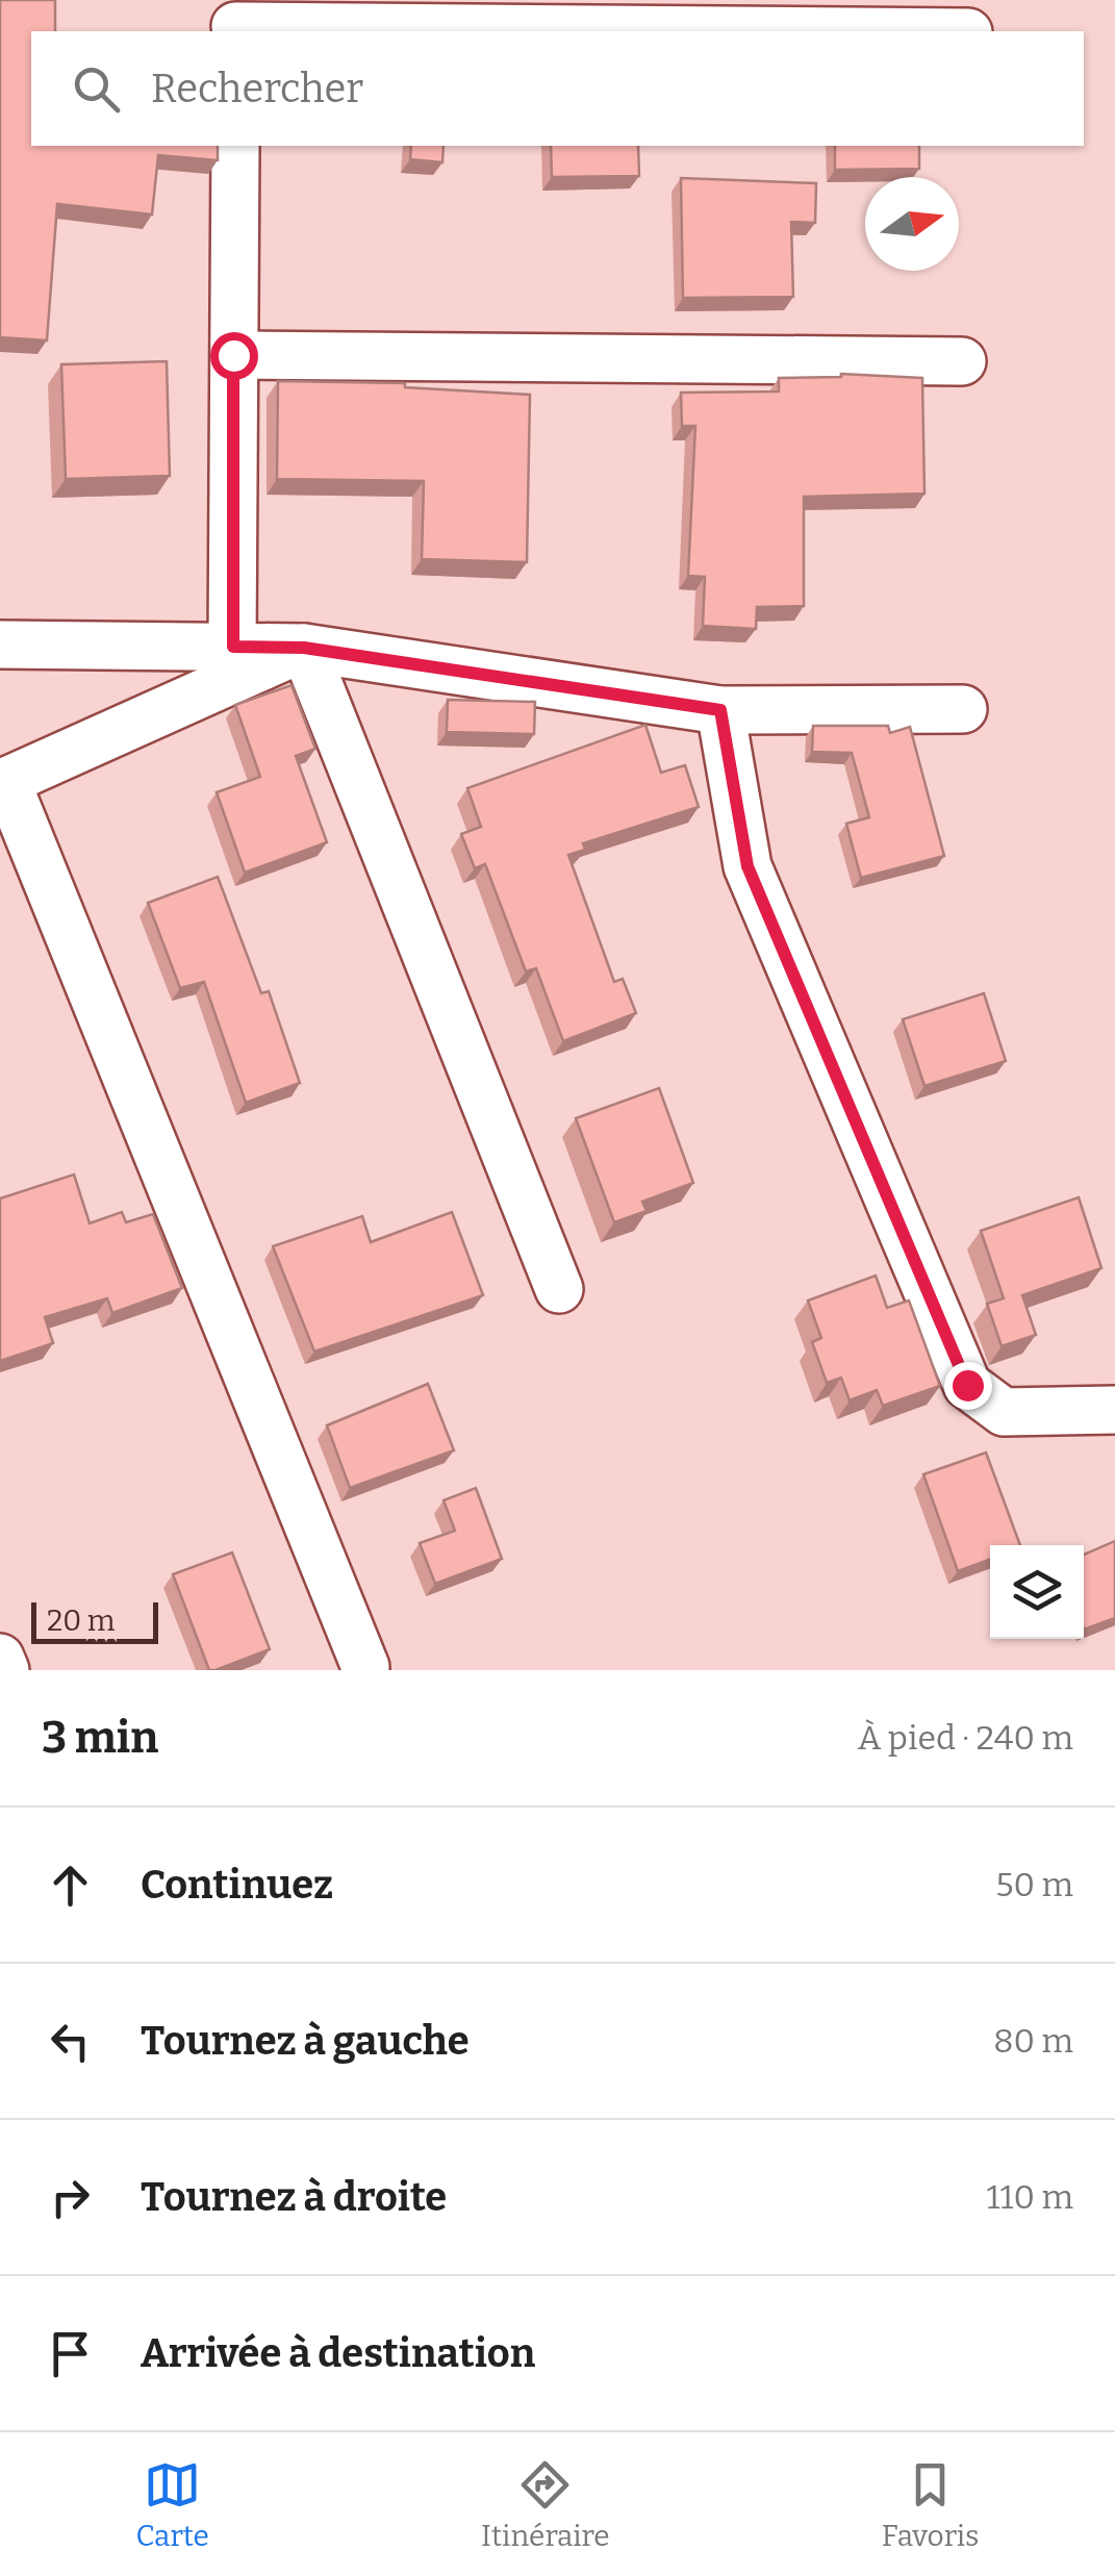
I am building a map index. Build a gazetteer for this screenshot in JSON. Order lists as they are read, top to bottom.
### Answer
{
  "scale_bar": "20 m",
  "north": "right",
  "page": {
    "search": "Rechercher",
    "scale": "20 m",
    "heading": ["3 min", "À pied · 240 m"],
    "list": [
      ["Continuez", "50 m"],
      ["Tournez à gauche", "80 m"],
      ["Tournez à droite", "110 m"],
      "Arrivée à destination"
    ],
    "nav": ["Carte", "Itinéraire", "Favoris"]
  }
}
